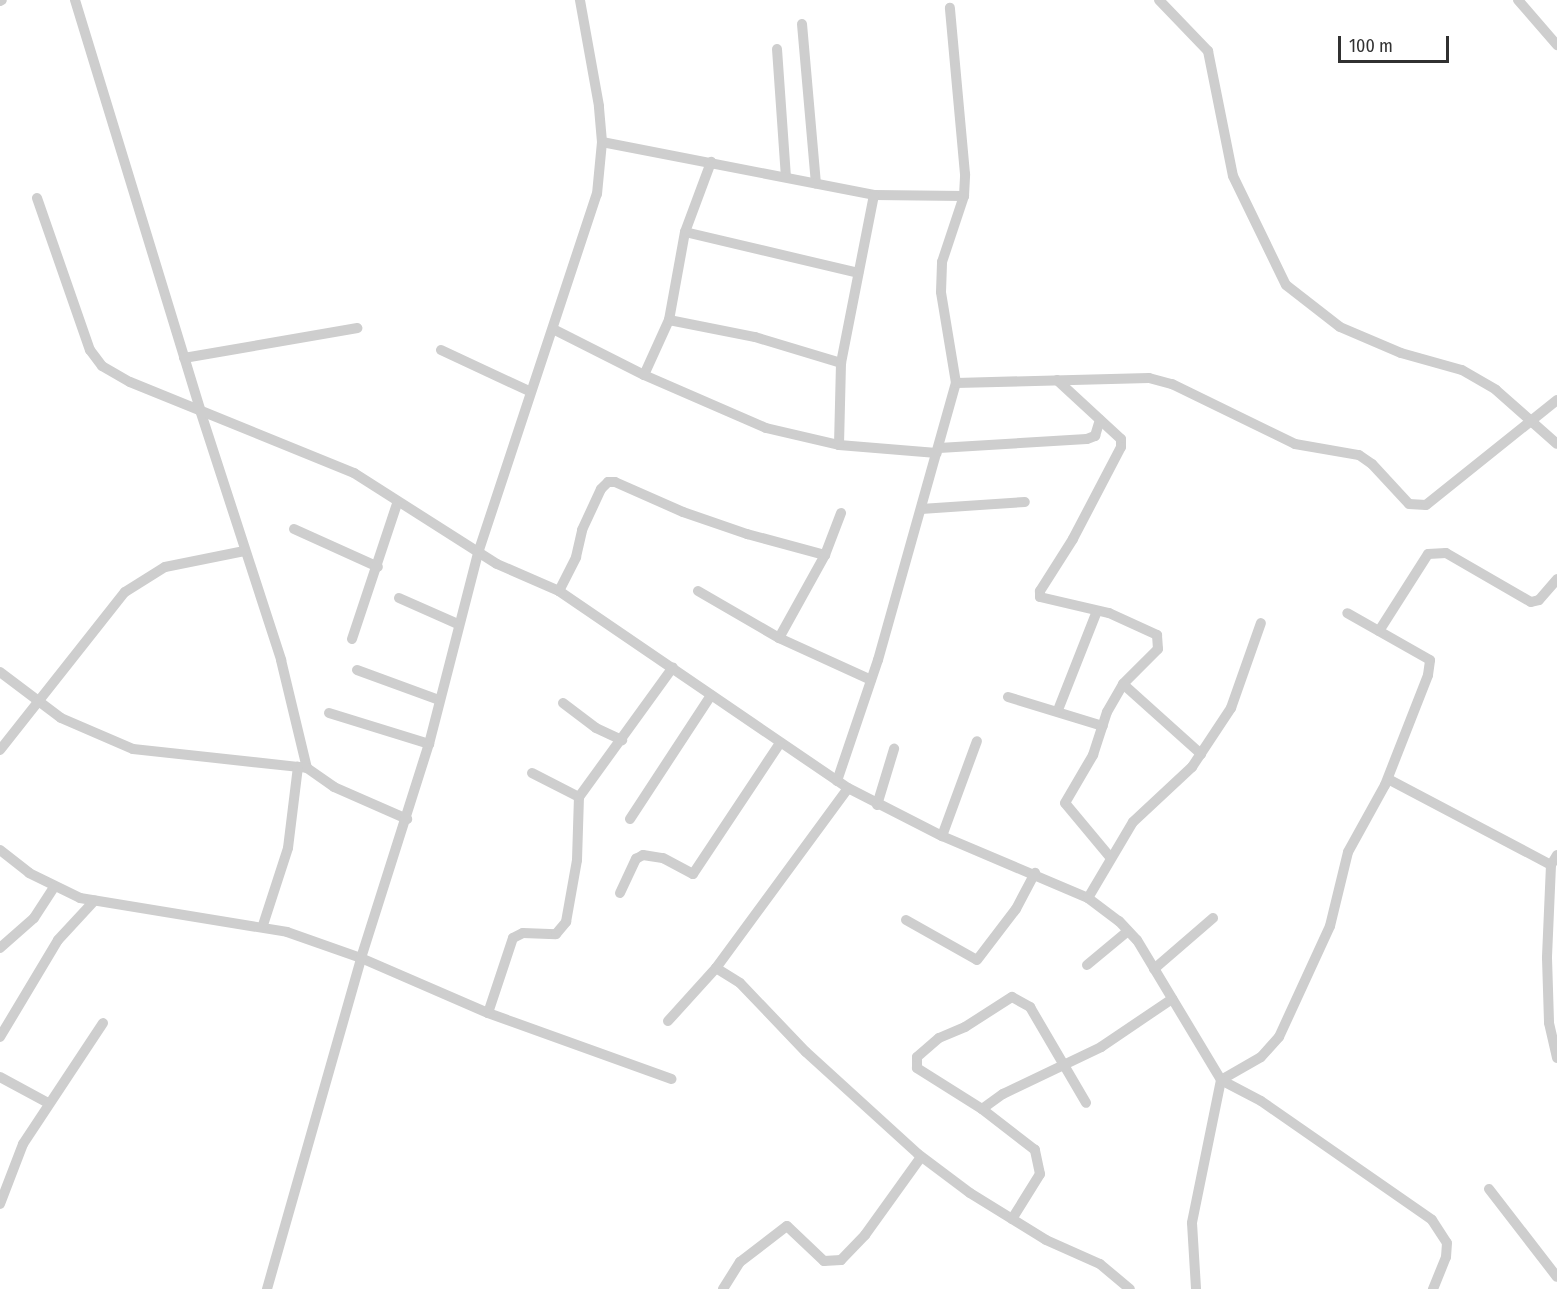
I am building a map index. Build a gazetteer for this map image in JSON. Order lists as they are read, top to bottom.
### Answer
{
  "scale_bar": "100 m"
}
